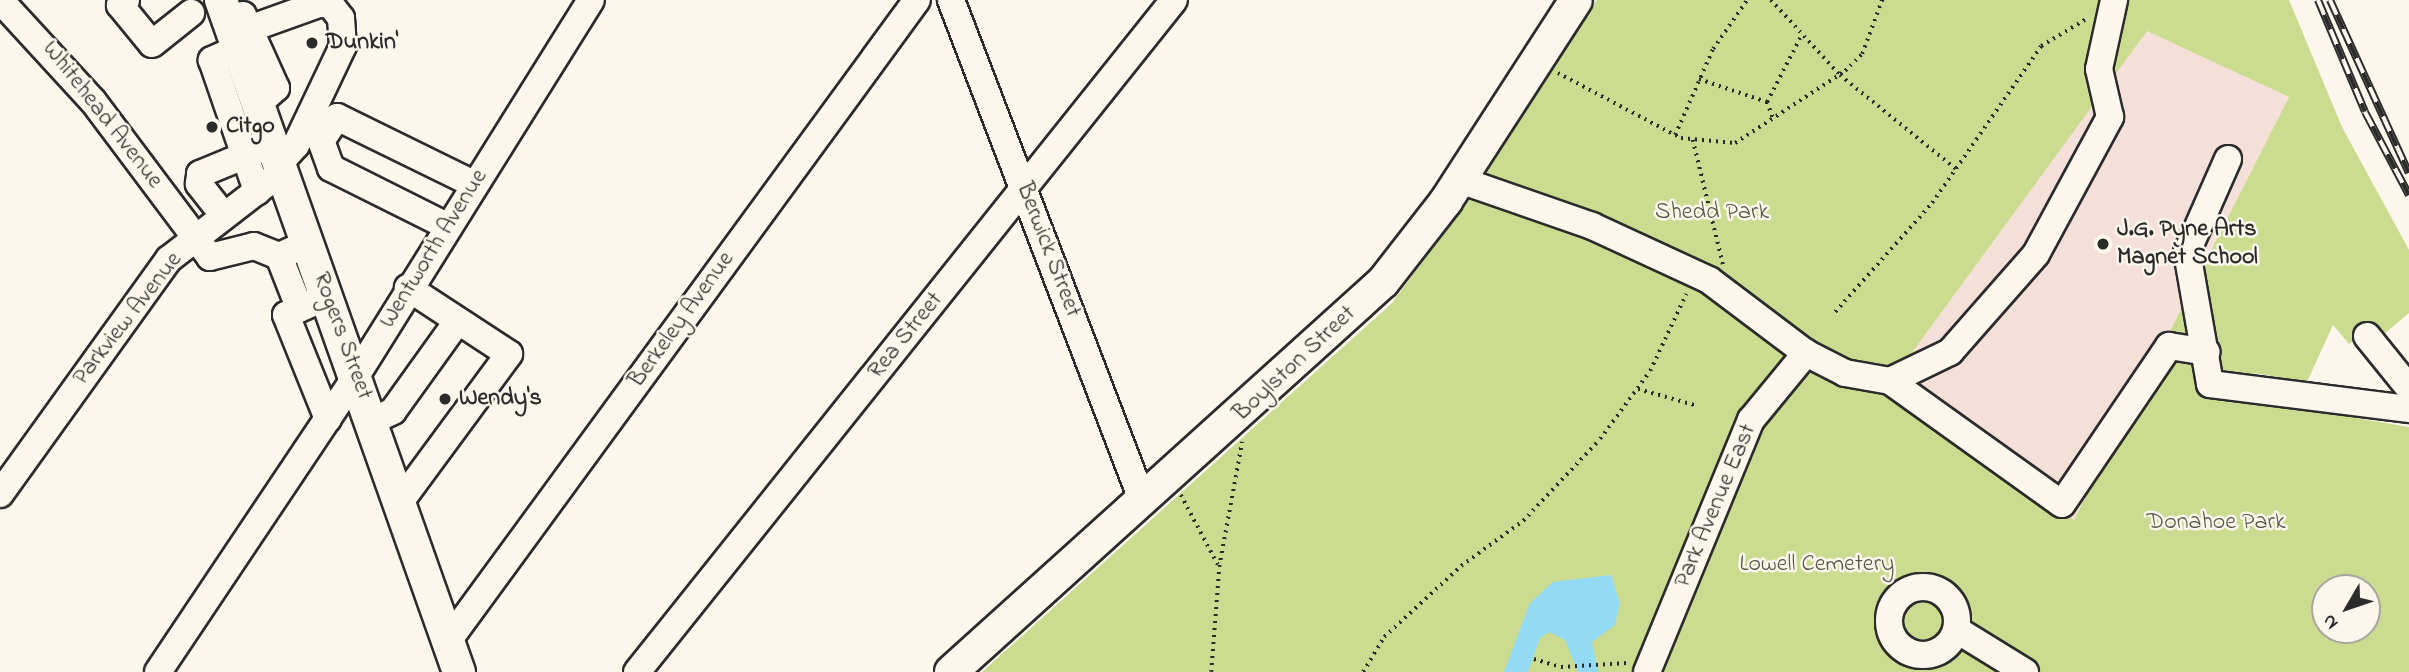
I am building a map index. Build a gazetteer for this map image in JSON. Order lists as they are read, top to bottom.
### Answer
{
  "streets": {
    "main road": ["Rogers Street", "Boylston Street"],
    "street": [
      "Whitehead Avenue",
      "Wentworth Avenue",
      "Berwick Street",
      "Parkview Avenue",
      "Berkeley Avenue",
      "Rea Street",
      "Park Avenue East"
    ]
  },
  "crossings": [
    ["Whitehead Avenue", "Parkview Avenue"],
    ["Wentworth Avenue", "Rogers Street"],
    ["Berwick Street", "Rea Street"],
    ["Berwick Street", "Boylston Street"],
    ["Parkview Avenue", "Rogers Street"],
    ["Berkeley Avenue", "Rogers Street"]
  ],
  "parks": ["Shedd Park", "Donahoe Park", "Lowell Cemetery"],
  "places": [
    "Dunkin'",
    "Citgo",
    "J.G. Pyne Arts Magnet School",
    "Wendy's"
  ],
  "north": "bottom left"
}
